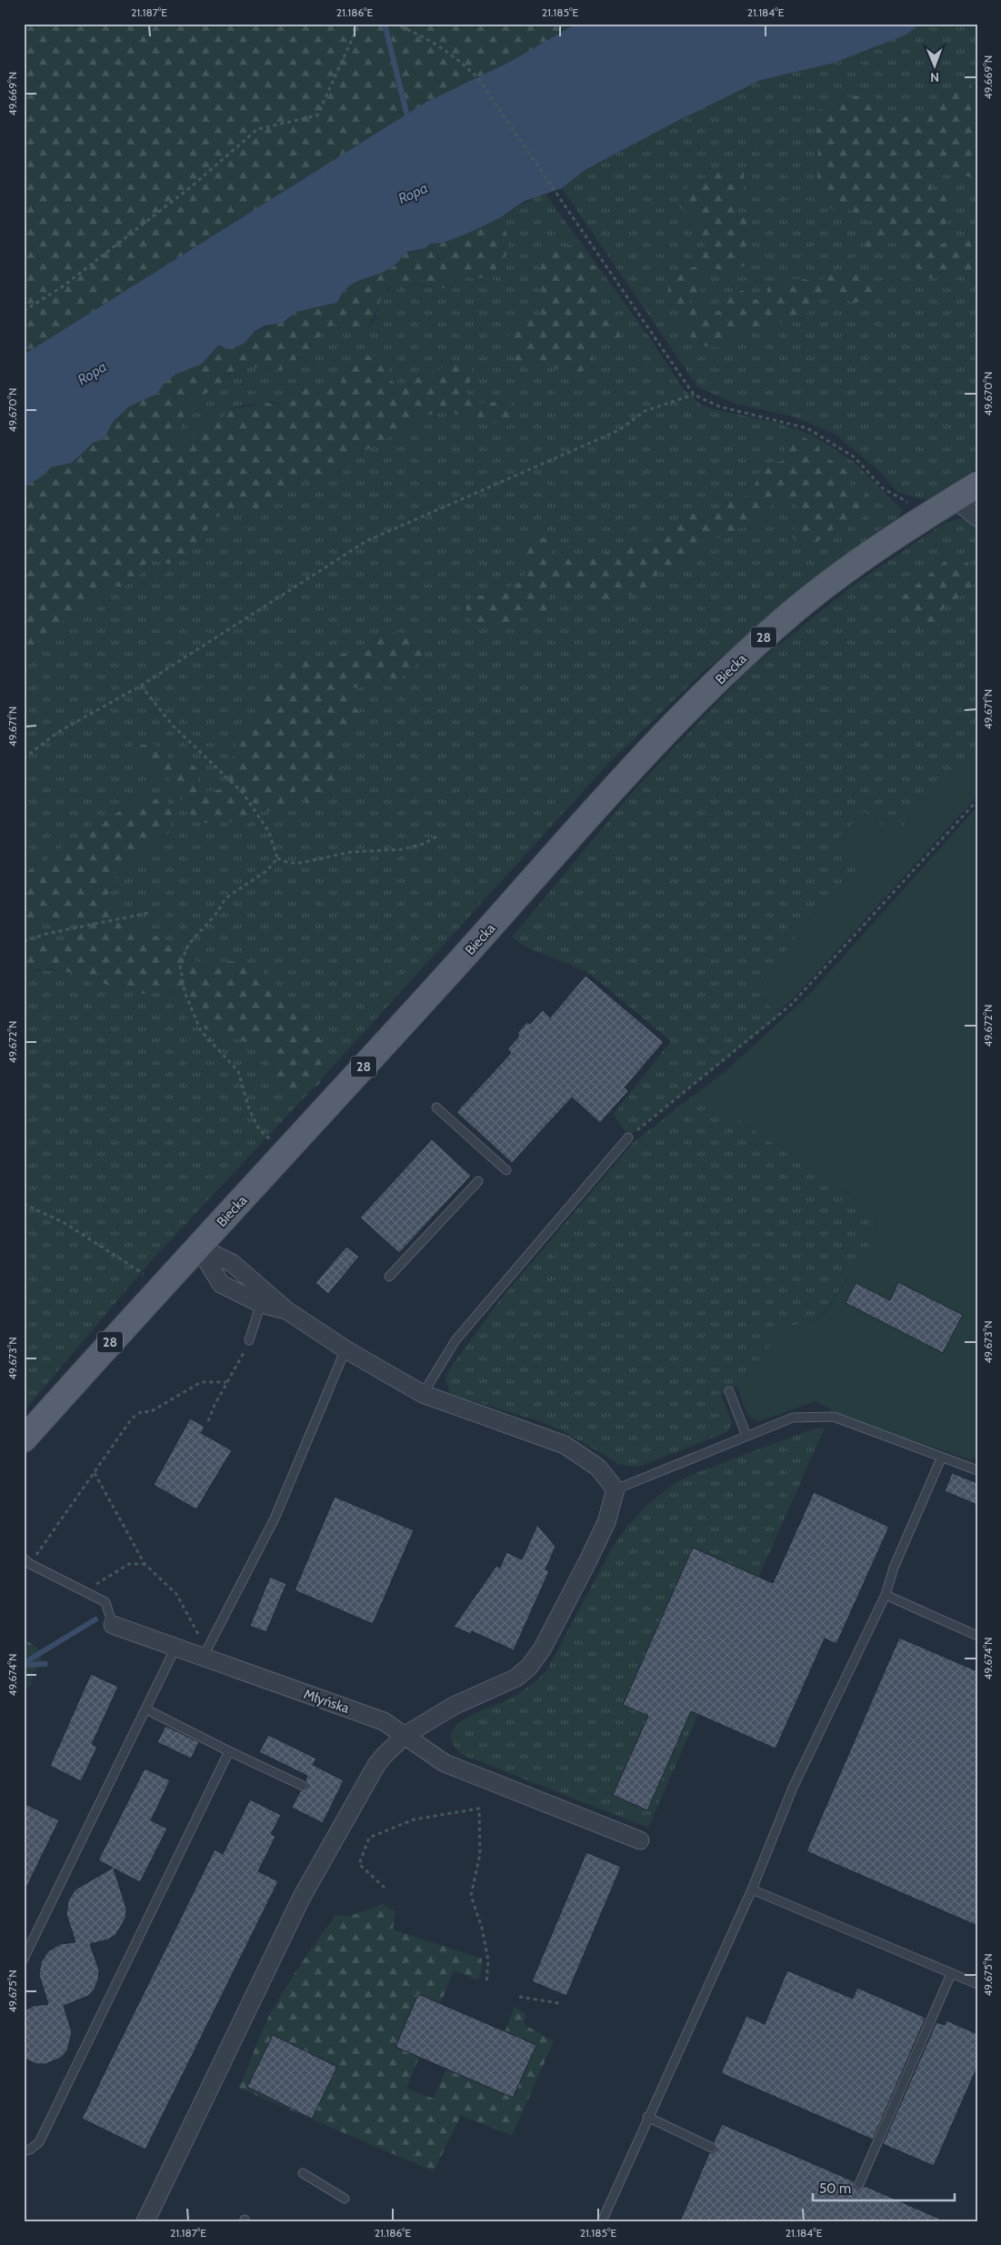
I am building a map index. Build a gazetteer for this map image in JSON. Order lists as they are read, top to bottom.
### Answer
{
  "streets": {
    "main road": ["28", "Biecka"],
    "street": ["Młyńska"]
  },
  "water": ["Ropa"],
  "scale_bar": "50 m",
  "north": "bottom",
  "coordinates": [
    "21.187°E",
    "21.186°E",
    "21.185°E",
    "21.184°E",
    "49.669°N",
    "49.670°N",
    "49.671°N",
    "49.672°N",
    "49.673°N",
    "49.674°N",
    "49.675°N"
  ]
}
